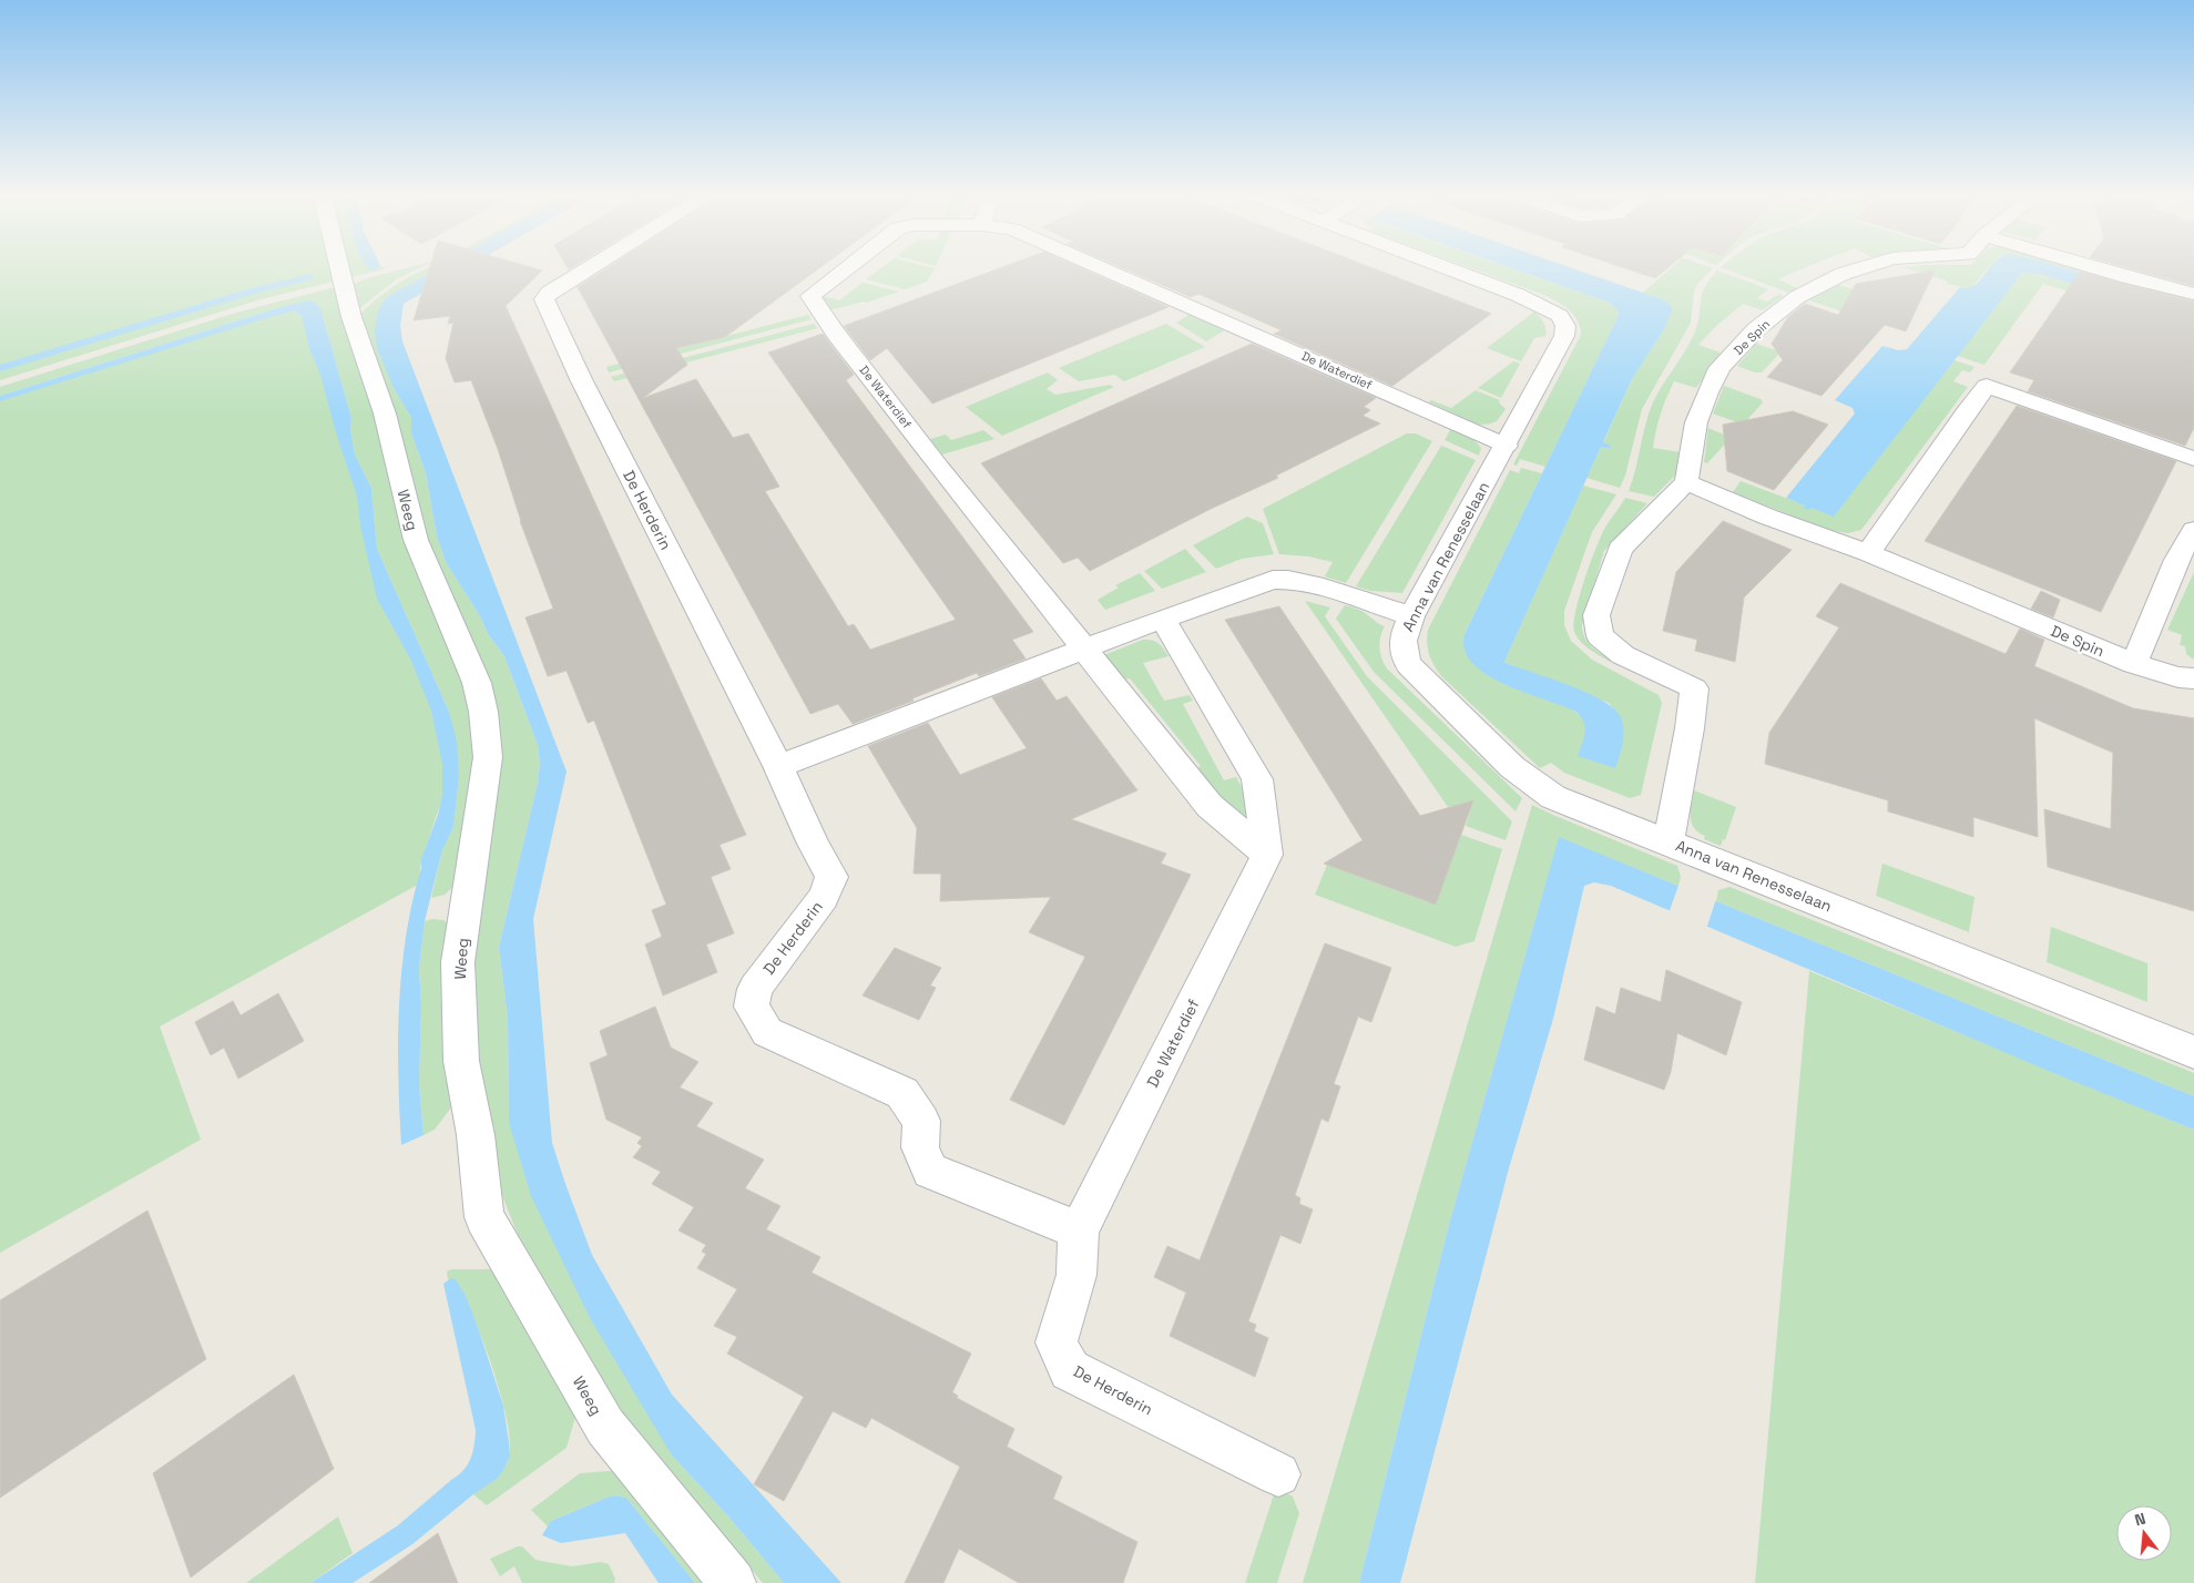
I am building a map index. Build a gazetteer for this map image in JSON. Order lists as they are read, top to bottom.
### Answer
{
  "streets": {
    "street": [
      "De Spin",
      "De Waterdief",
      "Weeg",
      "De Herderin",
      "Anna van Renesselaan"
    ]
  },
  "crossings": [
    ["De Waterdief", "De Herderin"],
    ["De Waterdief", "Anna van Renesselaan"]
  ],
  "north": "top"
}
